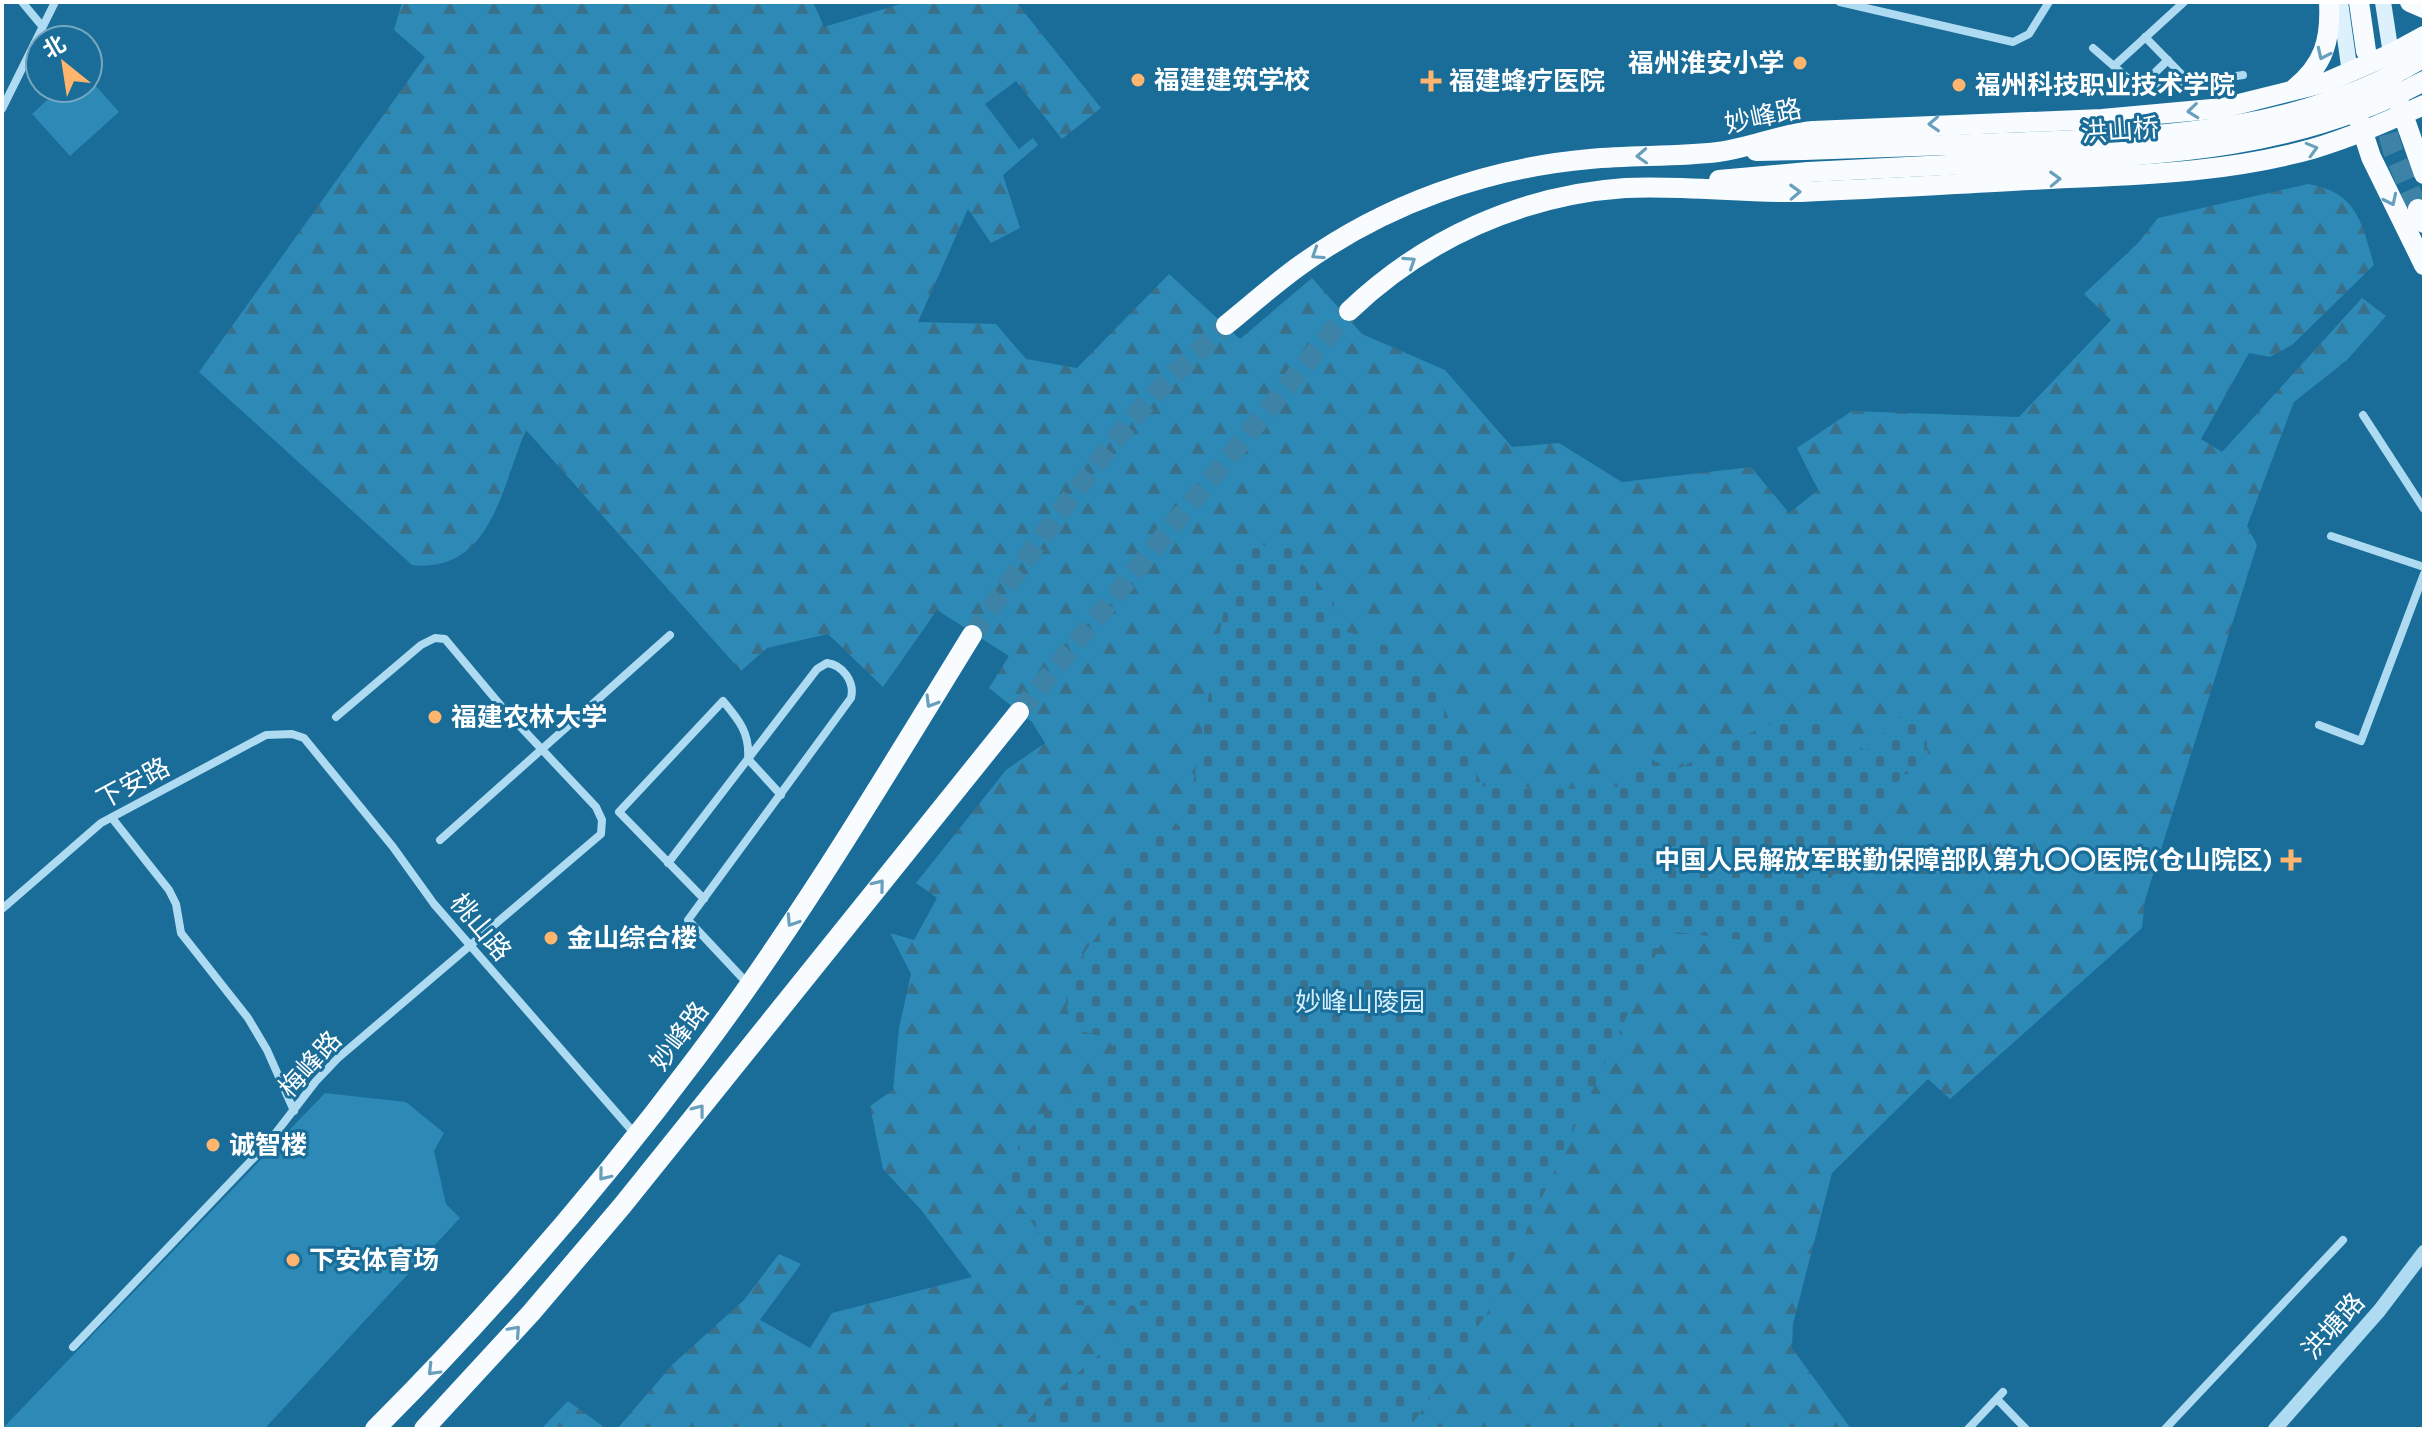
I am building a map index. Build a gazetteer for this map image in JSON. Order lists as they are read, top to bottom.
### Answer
{
  "streets": {
    "main road": ["妙峰路", "洪山桥"],
    "street": [
      "下安路",
      "桃山路",
      "梅峰路",
      "洪塘路"
    ]
  },
  "crossings": [
    ["妙峰路", "桃山路"],
    ["下安路", "桃山路"],
    ["桃山路", "梅峰路"]
  ],
  "parks": ["妙峰山陵园"],
  "places": {
    "other": [
      "福州淮安小学",
      "福建建筑学校",
      "福州科技职业技术学院",
      "福建农林大学",
      "金山综合楼",
      "诚智楼",
      "下安体育场"
    ],
    "health": ["福建蜂疗医院", "中国人民解放军联勤保障部队第九〇〇医院(仓山院区)"]
  },
  "north": "top left"
}
